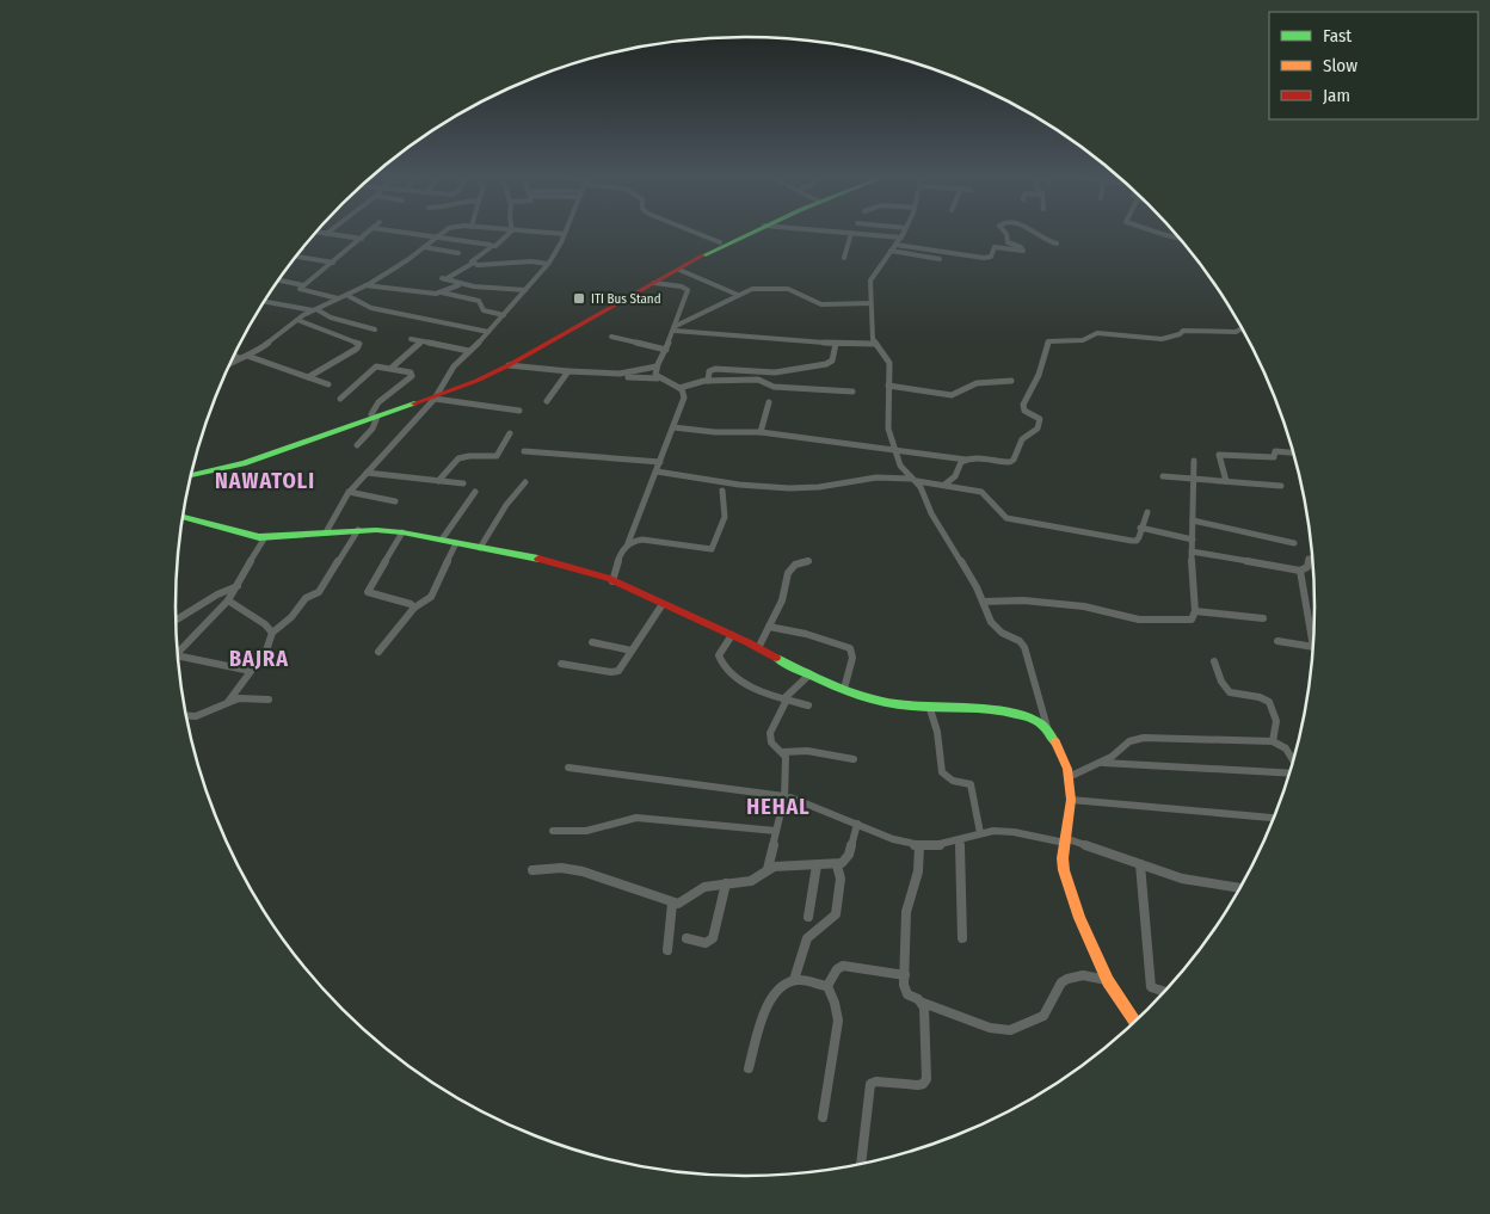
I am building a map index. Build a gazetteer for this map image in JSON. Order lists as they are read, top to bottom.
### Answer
{
  "districts": ["NAWATOLI", "BAJRA", "HEHAL"],
  "places": {
    "transit": ["ITI Bus Stand"]
  },
  "legend": ["Fast", "Slow", "Jam"]
}
